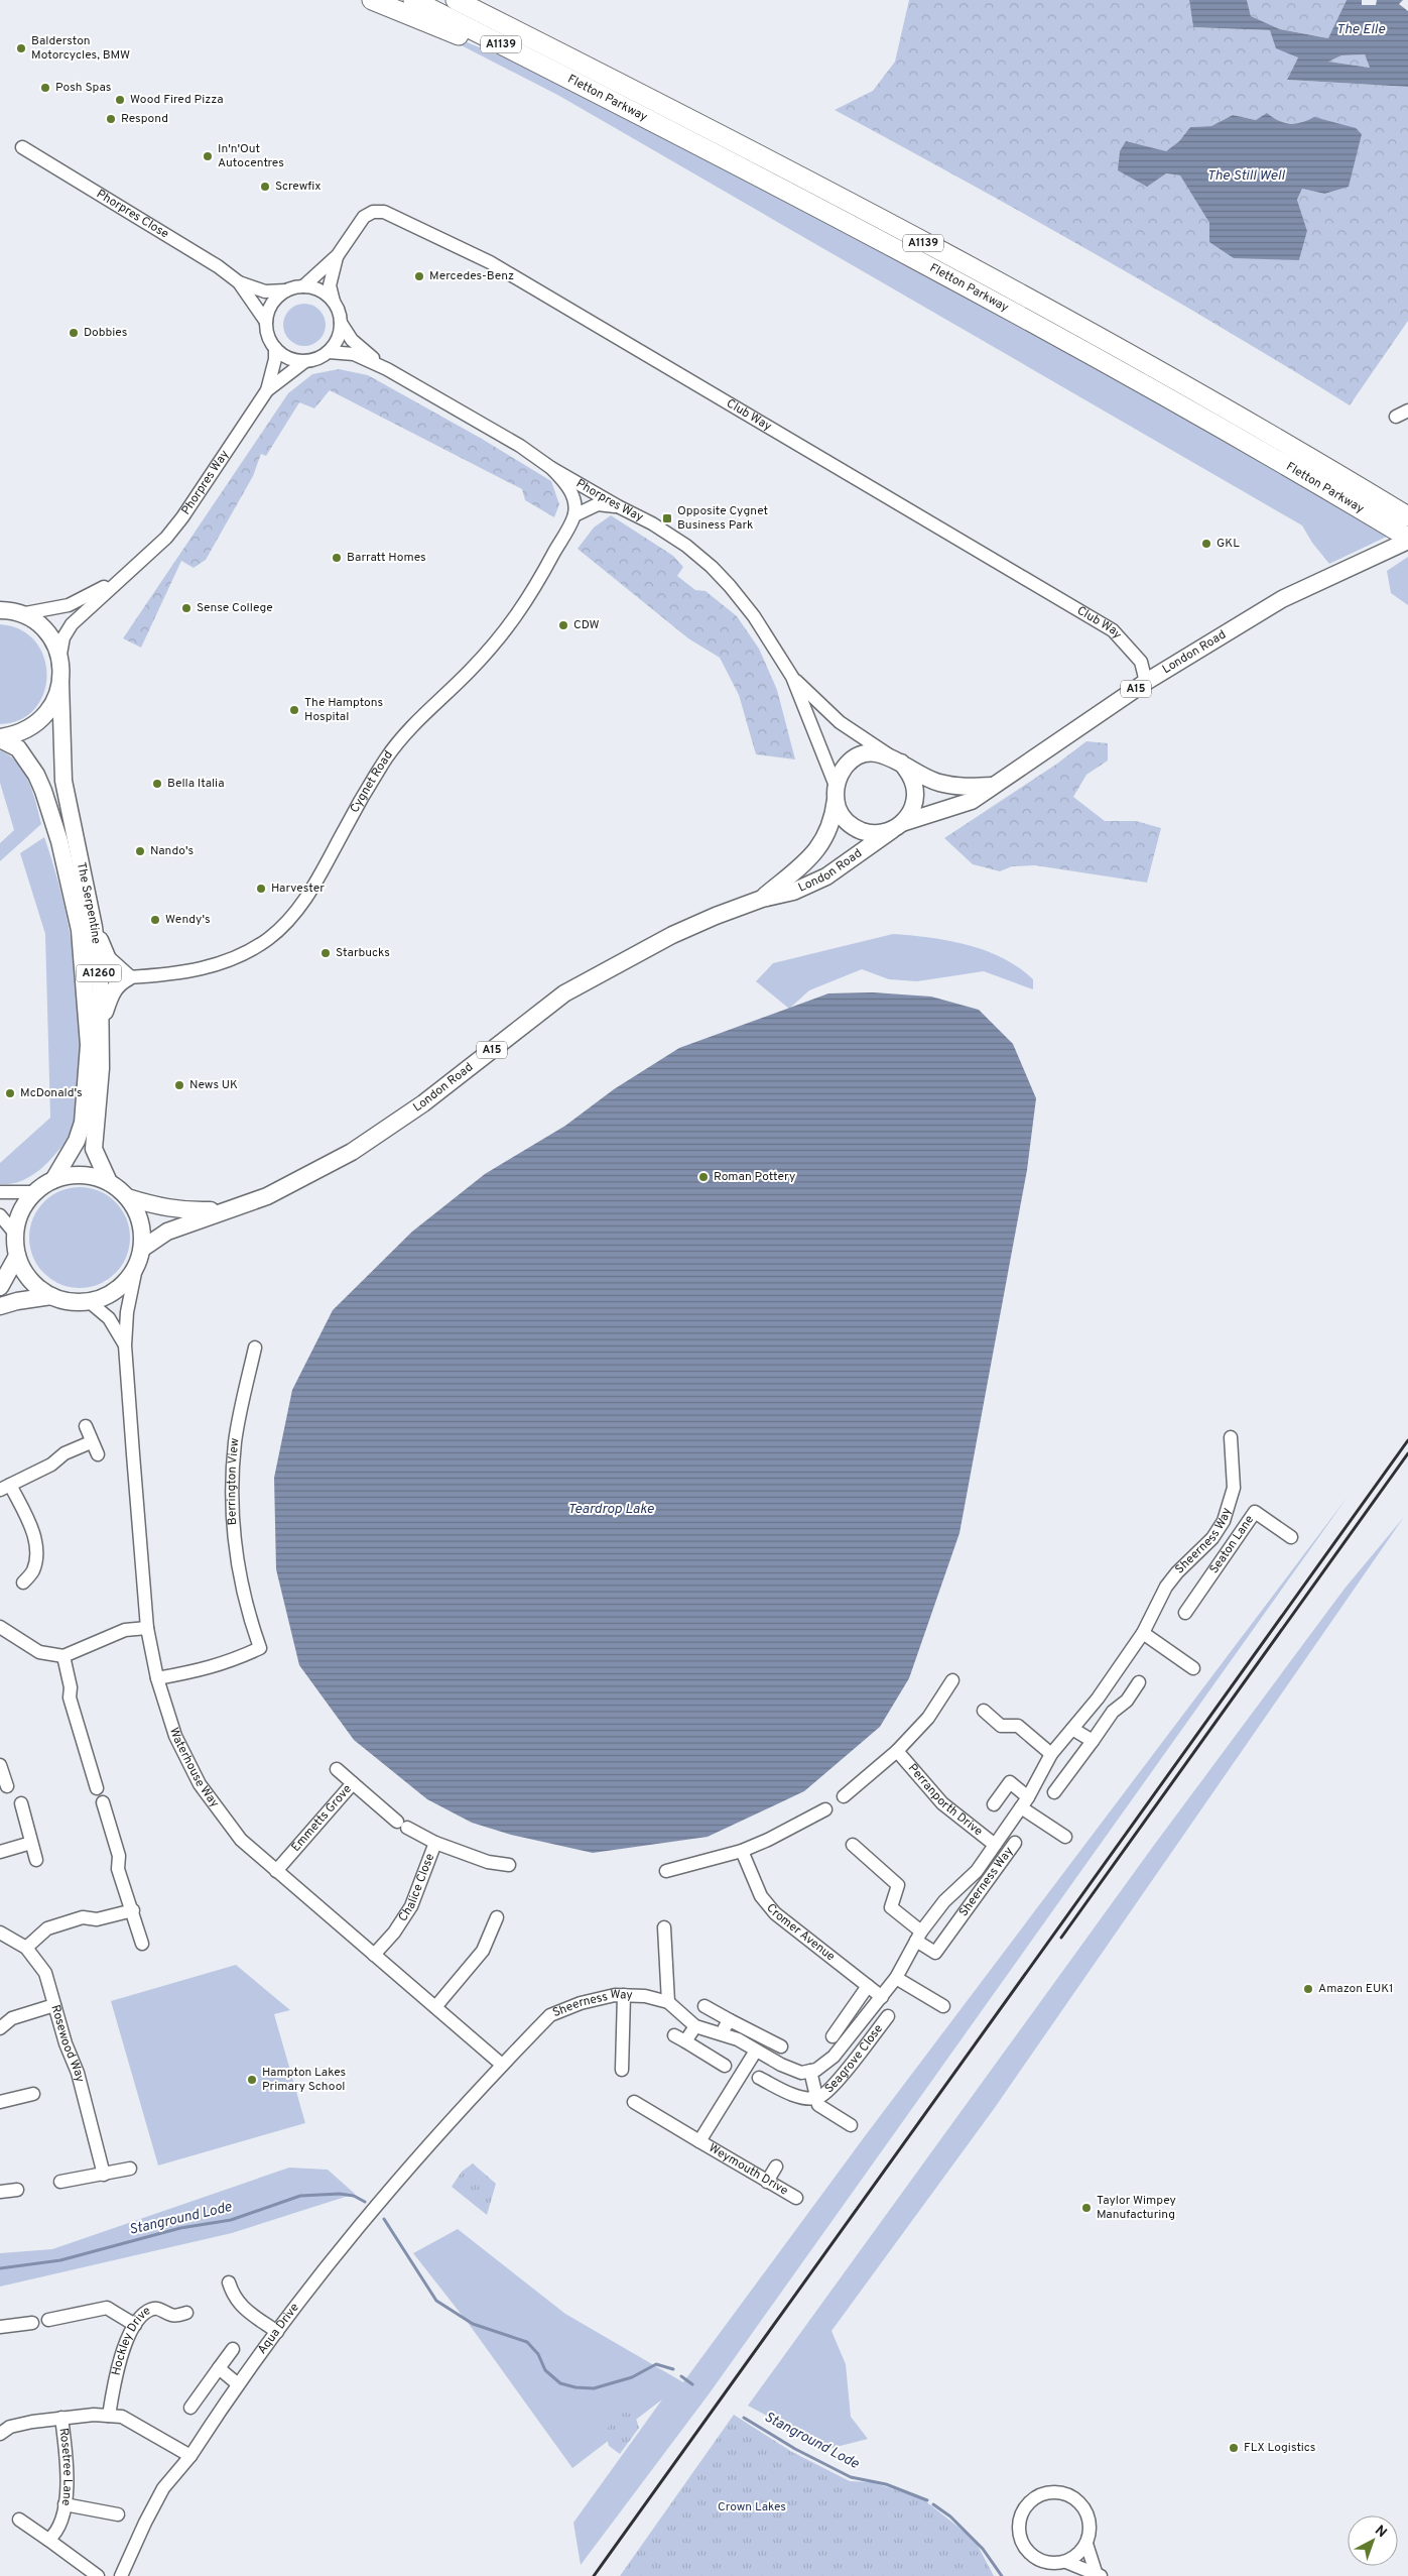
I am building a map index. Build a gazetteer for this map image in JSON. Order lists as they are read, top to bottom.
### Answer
{
  "streets": {
    "highway": ["A1139", "Fletton Parkway"],
    "main road": [
      "London Road",
      "A15",
      "The Serpentine",
      "A1260"
    ],
    "street": [
      "Phorpres Close",
      "Club Way",
      "Phorpres Way",
      "Cygnet Road",
      "Berrington View",
      "Sheerness Way",
      "Seaton Lane",
      "Waterhouse Way",
      "Perranporth Drive",
      "Emmetts Grove",
      "Chalice Close",
      "Cromer Avenue",
      "Rosewood Way",
      "Seagrove Close",
      "Weymouth Drive",
      "Aqua Drive",
      "Hockley Drive",
      "Rosetree Lane"
    ]
  },
  "crossings": [
    ["Fletton Parkway", "London Road"],
    ["Phorpres Close", "Club Way"],
    ["Phorpres Close", "Phorpres Way"],
    ["Club Way", "Phorpres Way"],
    ["Club Way", "London Road"],
    ["Phorpres Way", "London Road"],
    ["Phorpres Way", "A15"],
    ["Phorpres Way", "The Serpentine"],
    ["London Road", "A15"],
    ["London Road", "The Serpentine"],
    ["London Road", "Waterhouse Way"],
    ["The Serpentine", "Waterhouse Way"],
    ["Berrington View", "Waterhouse Way"],
    ["Sheerness Way", "Waterhouse Way"],
    ["Sheerness Way", "Perranporth Drive"],
    ["Sheerness Way", "Cromer Avenue"],
    ["Sheerness Way", "Seagrove Close"],
    ["Sheerness Way", "Weymouth Drive"],
    ["Sheerness Way", "Aqua Drive"],
    ["Waterhouse Way", "Emmetts Grove"],
    ["Waterhouse Way", "Chalice Close"],
    ["Waterhouse Way", "Aqua Drive"],
    ["Emmetts Grove", "Chalice Close"]
  ],
  "water": [
    "The Elle",
    "The Still Well",
    "Teardrop Lake",
    "Stanground Lode"
  ],
  "parks": ["Crown Lakes"],
  "places": {
    "other": [
      "Balderston Motorcycles, BMW",
      "Posh Spas",
      "Wood Fired Pizza",
      "Respond",
      "In'n'Out Autocentres",
      "Screwfix",
      "Mercedes-Benz",
      "Dobbies",
      "GKL",
      "Barratt Homes",
      "Sense College",
      "CDW",
      "The Hamptons Hospital",
      "Bella Italia",
      "Nando's",
      "Harvester",
      "Wendy's",
      "Starbucks",
      "News UK",
      "McDonald's",
      "Roman Pottery",
      "Amazon EUK1",
      "Hampton Lakes Primary School",
      "Taylor Wimpey Manufacturing",
      "FLX Logistics"
    ],
    "transit": ["Opposite Cygnet Business Park"]
  },
  "north": "top right"
}
